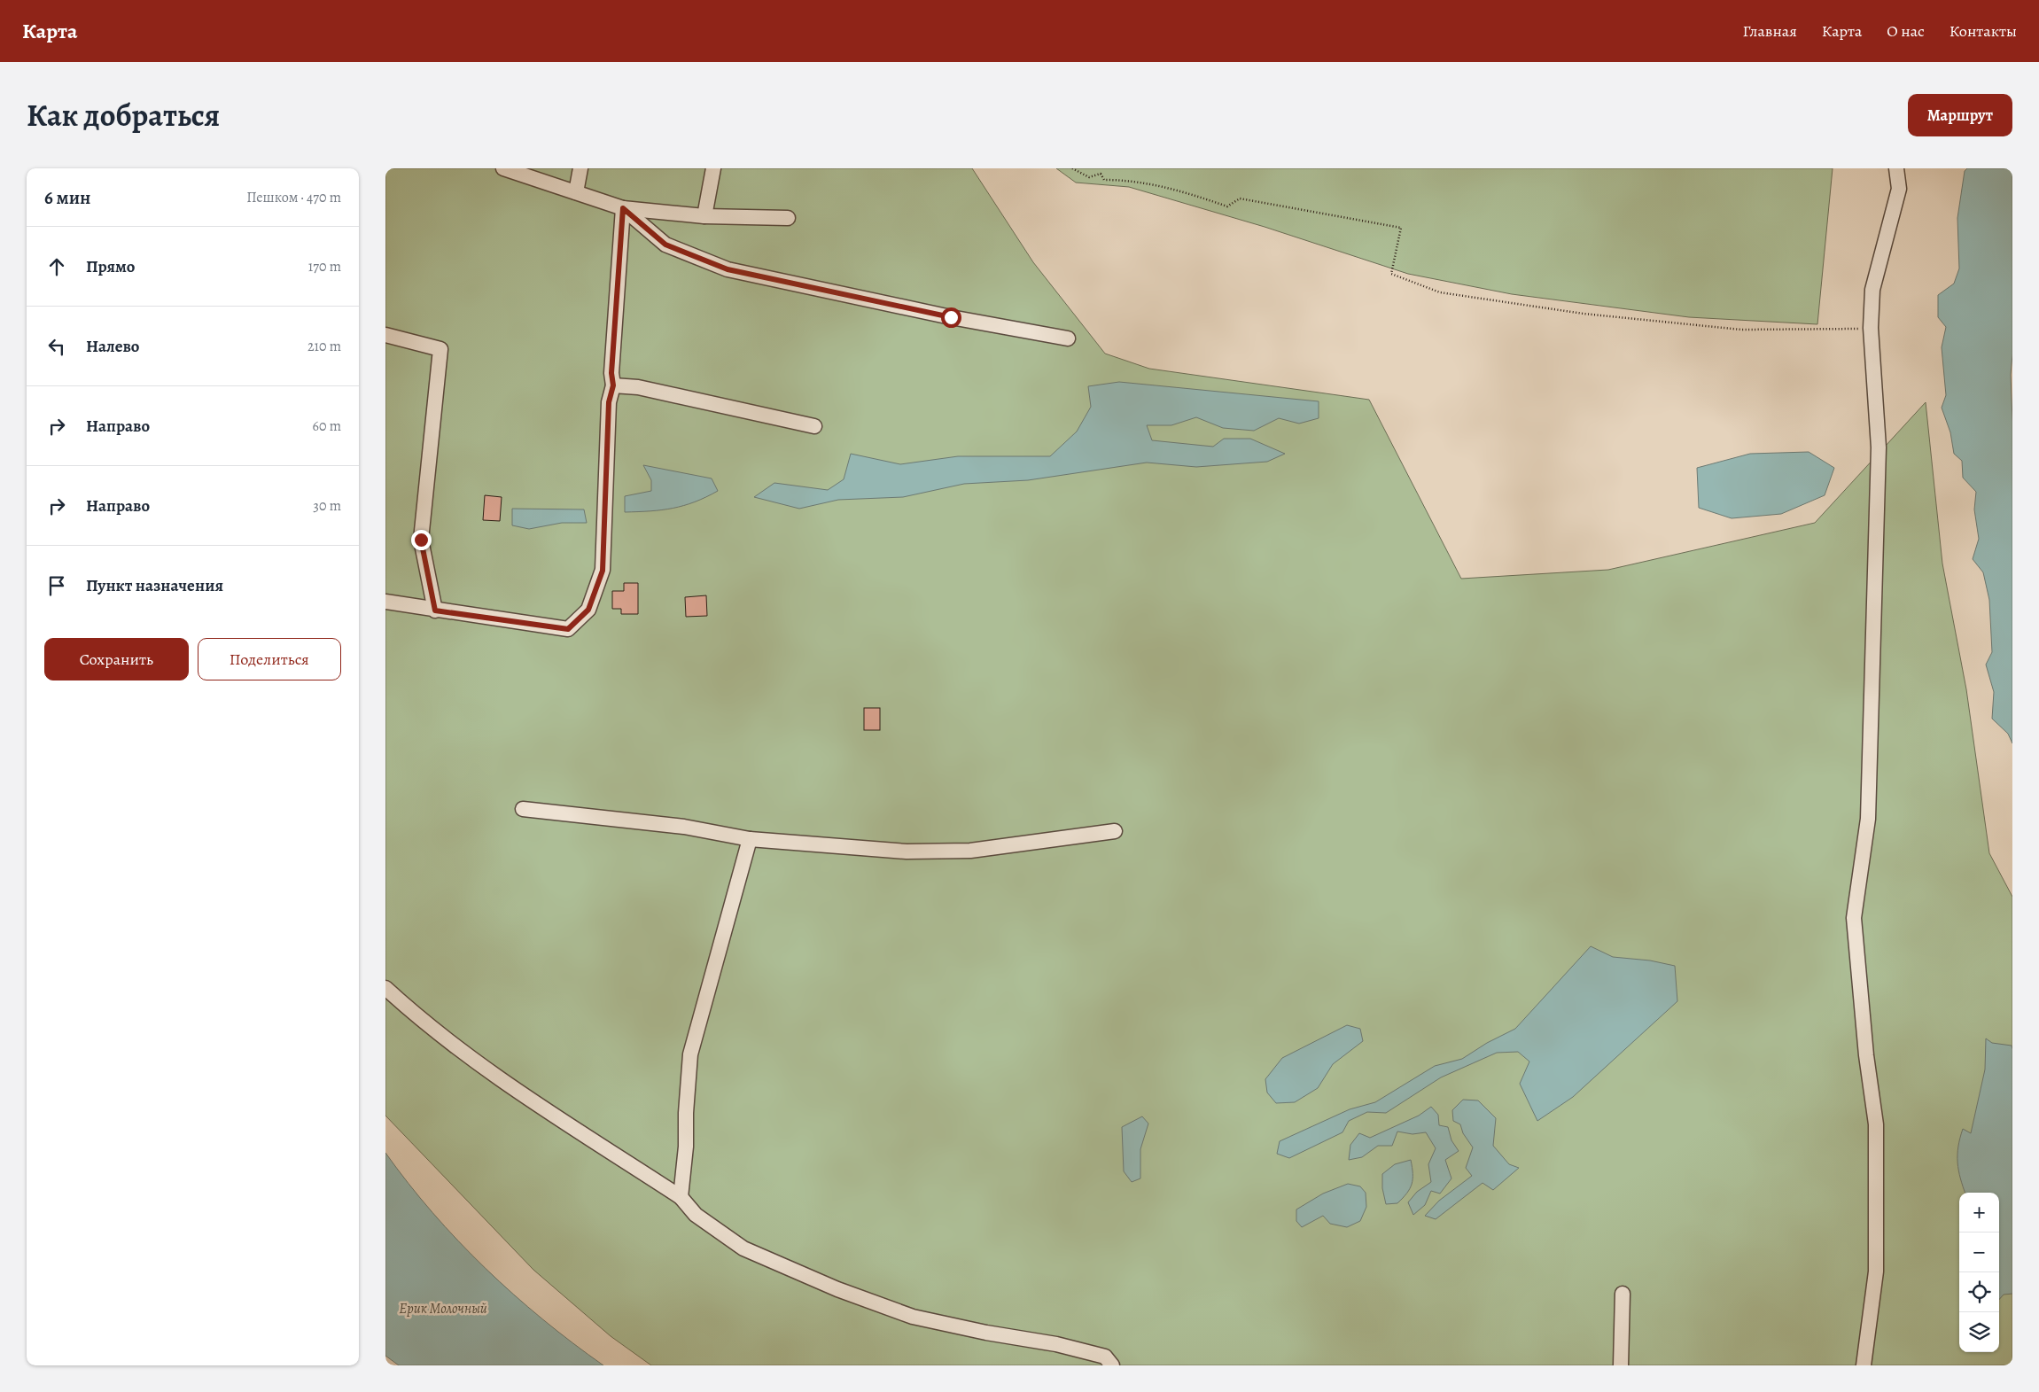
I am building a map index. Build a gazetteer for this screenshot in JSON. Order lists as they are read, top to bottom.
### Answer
{
  "water": ["Ерик Молочный"],
  "page": {
    "header": "Карта",
    "nav": [
      "Главная",
      "Карта",
      "О нас",
      "Контакты"
    ],
    "title": "Как добраться",
    "buttons": [
      "Маршрут",
      ["Сохранить", "Поделиться"]
    ],
    "heading": ["6 мин", "Пешком · 470 m"],
    "list": [
      ["Прямо", "170 m"],
      ["Налево", "210 m"],
      ["Направо", "60 m"],
      ["Направо", "30 m"],
      "Пункт назначения"
    ],
    "map_buttons": ["+", "−"]
  }
}
